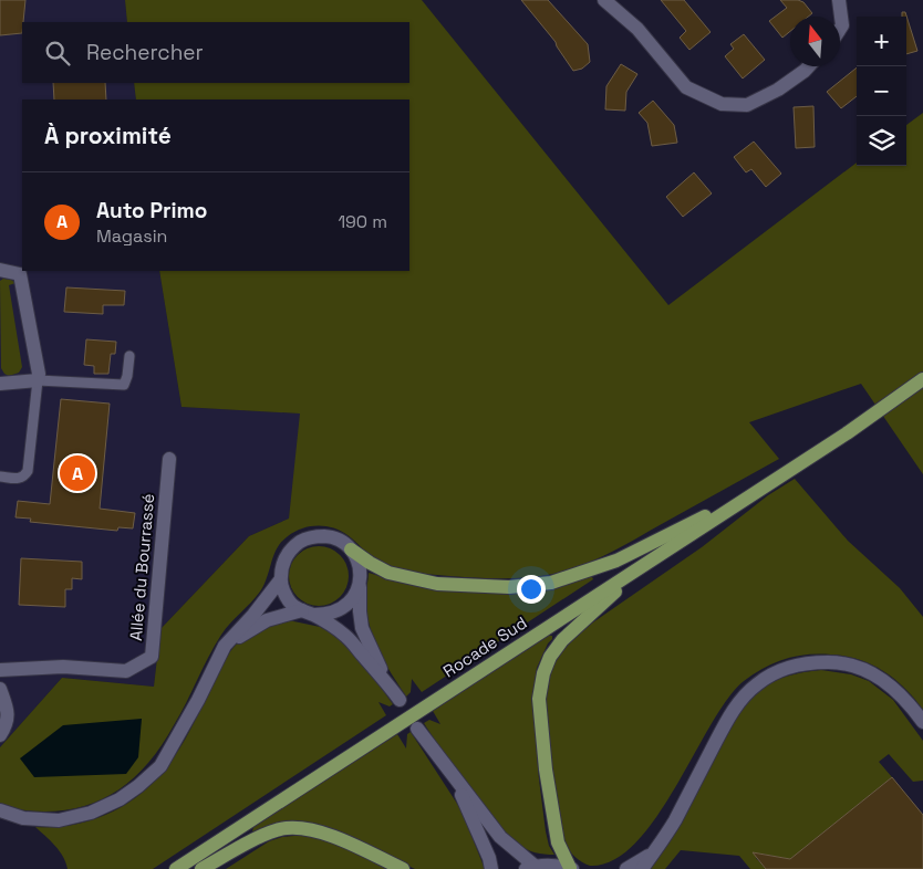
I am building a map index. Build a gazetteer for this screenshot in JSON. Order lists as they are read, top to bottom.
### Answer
{
  "streets": {
    "main road": ["Rocade Sud"],
    "street": ["Allée du Bourrassé"]
  },
  "north": "top",
  "page": {
    "map_buttons": ["+", "−"],
    "search": "Rechercher",
    "heading": "À proximité",
    "list": [
      {
        "mark": "A",
        "name": "Auto Primo",
        "note": "Magasin",
        "value": "190 m"
      }
    ],
    "pins": "A"
  }
}
